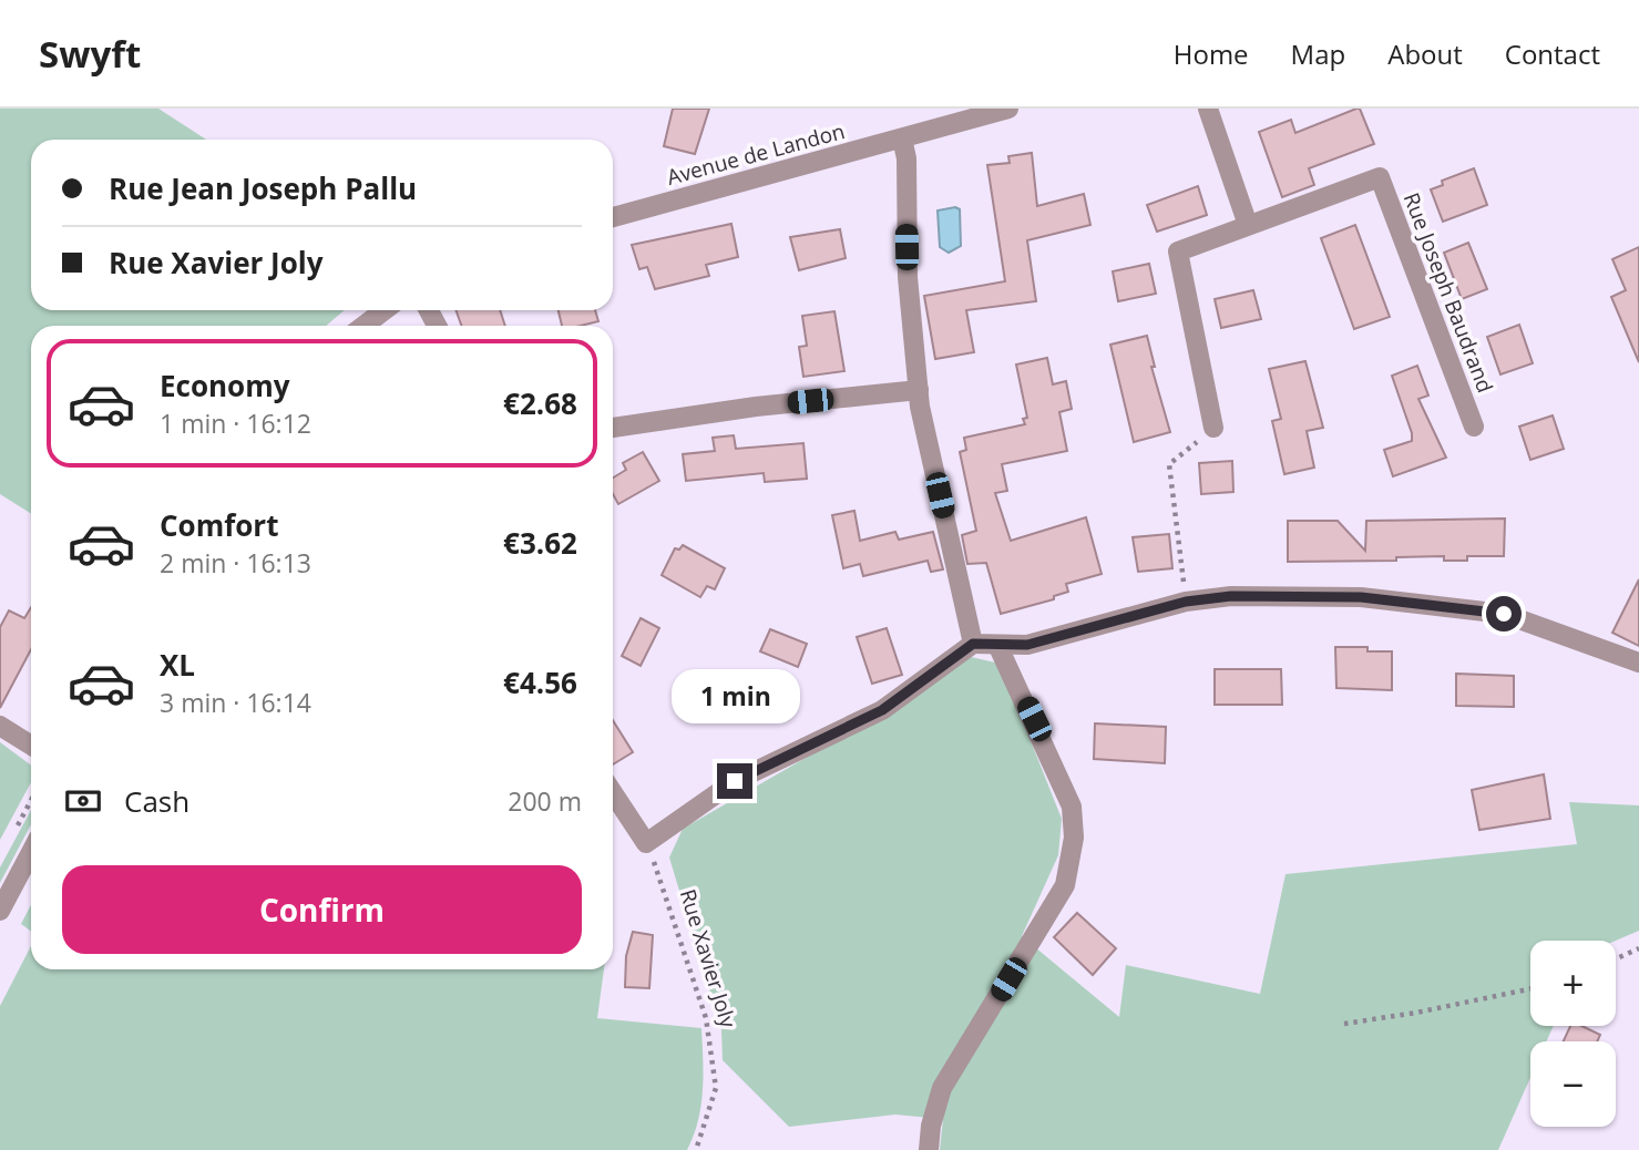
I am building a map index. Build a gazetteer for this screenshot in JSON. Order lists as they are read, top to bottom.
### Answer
{
  "streets": {
    "street": ["Avenue de Landon", "Rue Joseph Baudrand"],
    "path": ["Rue Xavier Joly"]
  },
  "page": {
    "header": "Swyft",
    "nav": [
      "Home",
      "Map",
      "About",
      "Contact"
    ],
    "banner": ["Rue Jean Joseph Pallu", "Rue Xavier Joly"],
    "list": [
      {
        "name": "Economy",
        "note": "1 min · 16:12",
        "value": "€2.68"
      },
      {
        "name": "Comfort",
        "note": "2 min · 16:13",
        "value": "€3.62"
      },
      {
        "name": "XL",
        "note": "3 min · 16:14",
        "value": "€4.56"
      }
    ],
    "bubble": "1 min",
    "pay": ["Cash", "200 m"],
    "buttons": "Confirm",
    "map_buttons": ["+", "−"]
  }
}
